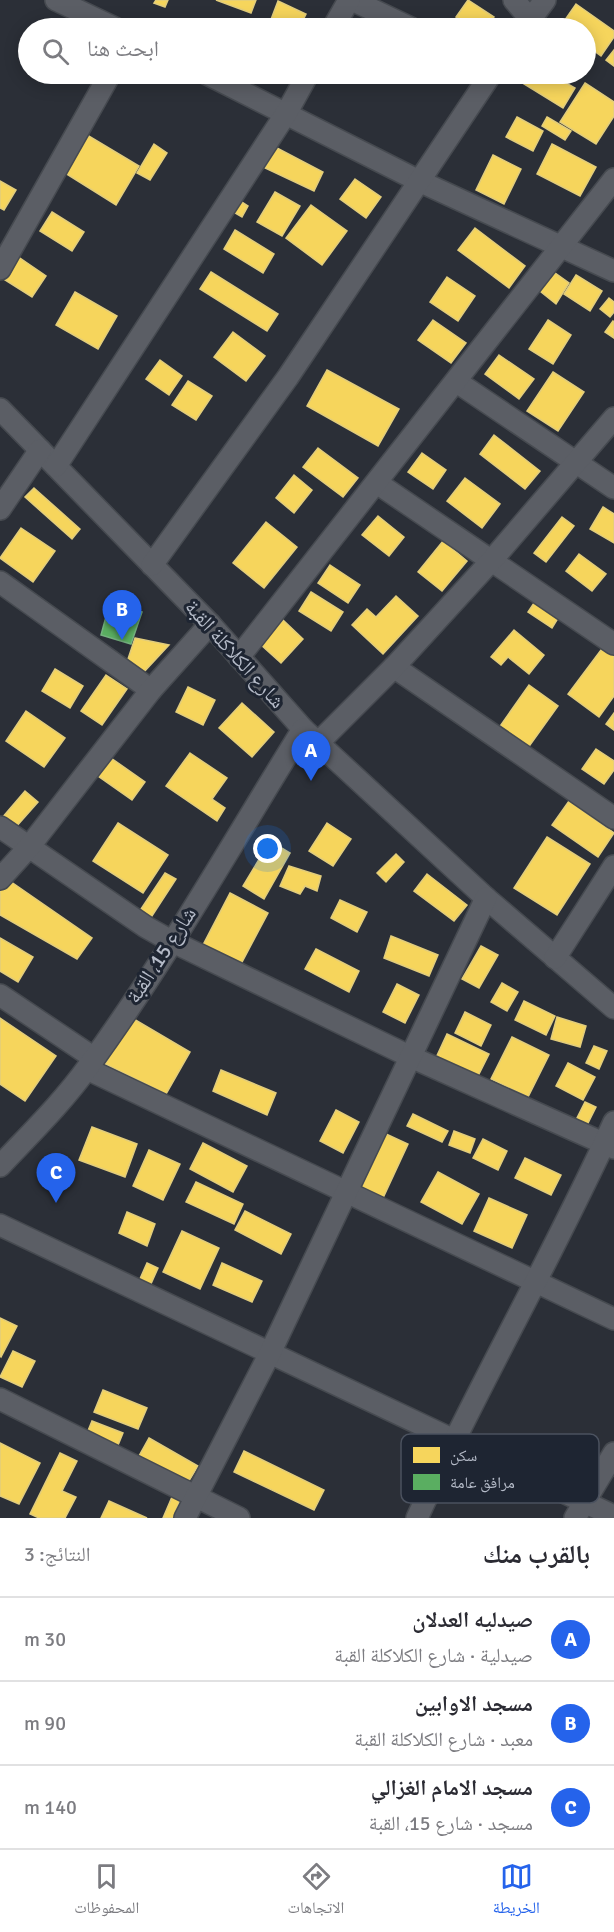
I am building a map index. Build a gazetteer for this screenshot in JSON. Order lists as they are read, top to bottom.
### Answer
{
  "streets": {
    "street": ["شارع الكلاكلة القبة", "شارع 15، القبة"]
  },
  "crossings": [
    ["شارع الكلاكلة القبة", "شارع 15، القبة"]
  ],
  "legend": ["سكن", "مرافق عامة"],
  "page": {
    "search": "ابحث هنا",
    "pins": ["B", "A", "C"],
    "heading": ["بالقرب منك", "النتائج: 3"],
    "list": [
      {
        "mark": "A",
        "name": "صيدليه العدلان",
        "note": "صيدلية · شارع الكلاكلة القبة",
        "value": "30 m"
      },
      {
        "mark": "B",
        "name": "مسجد الاوابين",
        "note": "معبد · شارع الكلاكلة القبة",
        "value": "90 m"
      },
      {
        "mark": "C",
        "name": "مسجد الامام الغزالي",
        "note": "مسجد · شارع 15، القبة",
        "value": "140 m"
      }
    ],
    "nav": ["الخريطة", "الاتجاهات", "المحفوظات"]
  }
}
